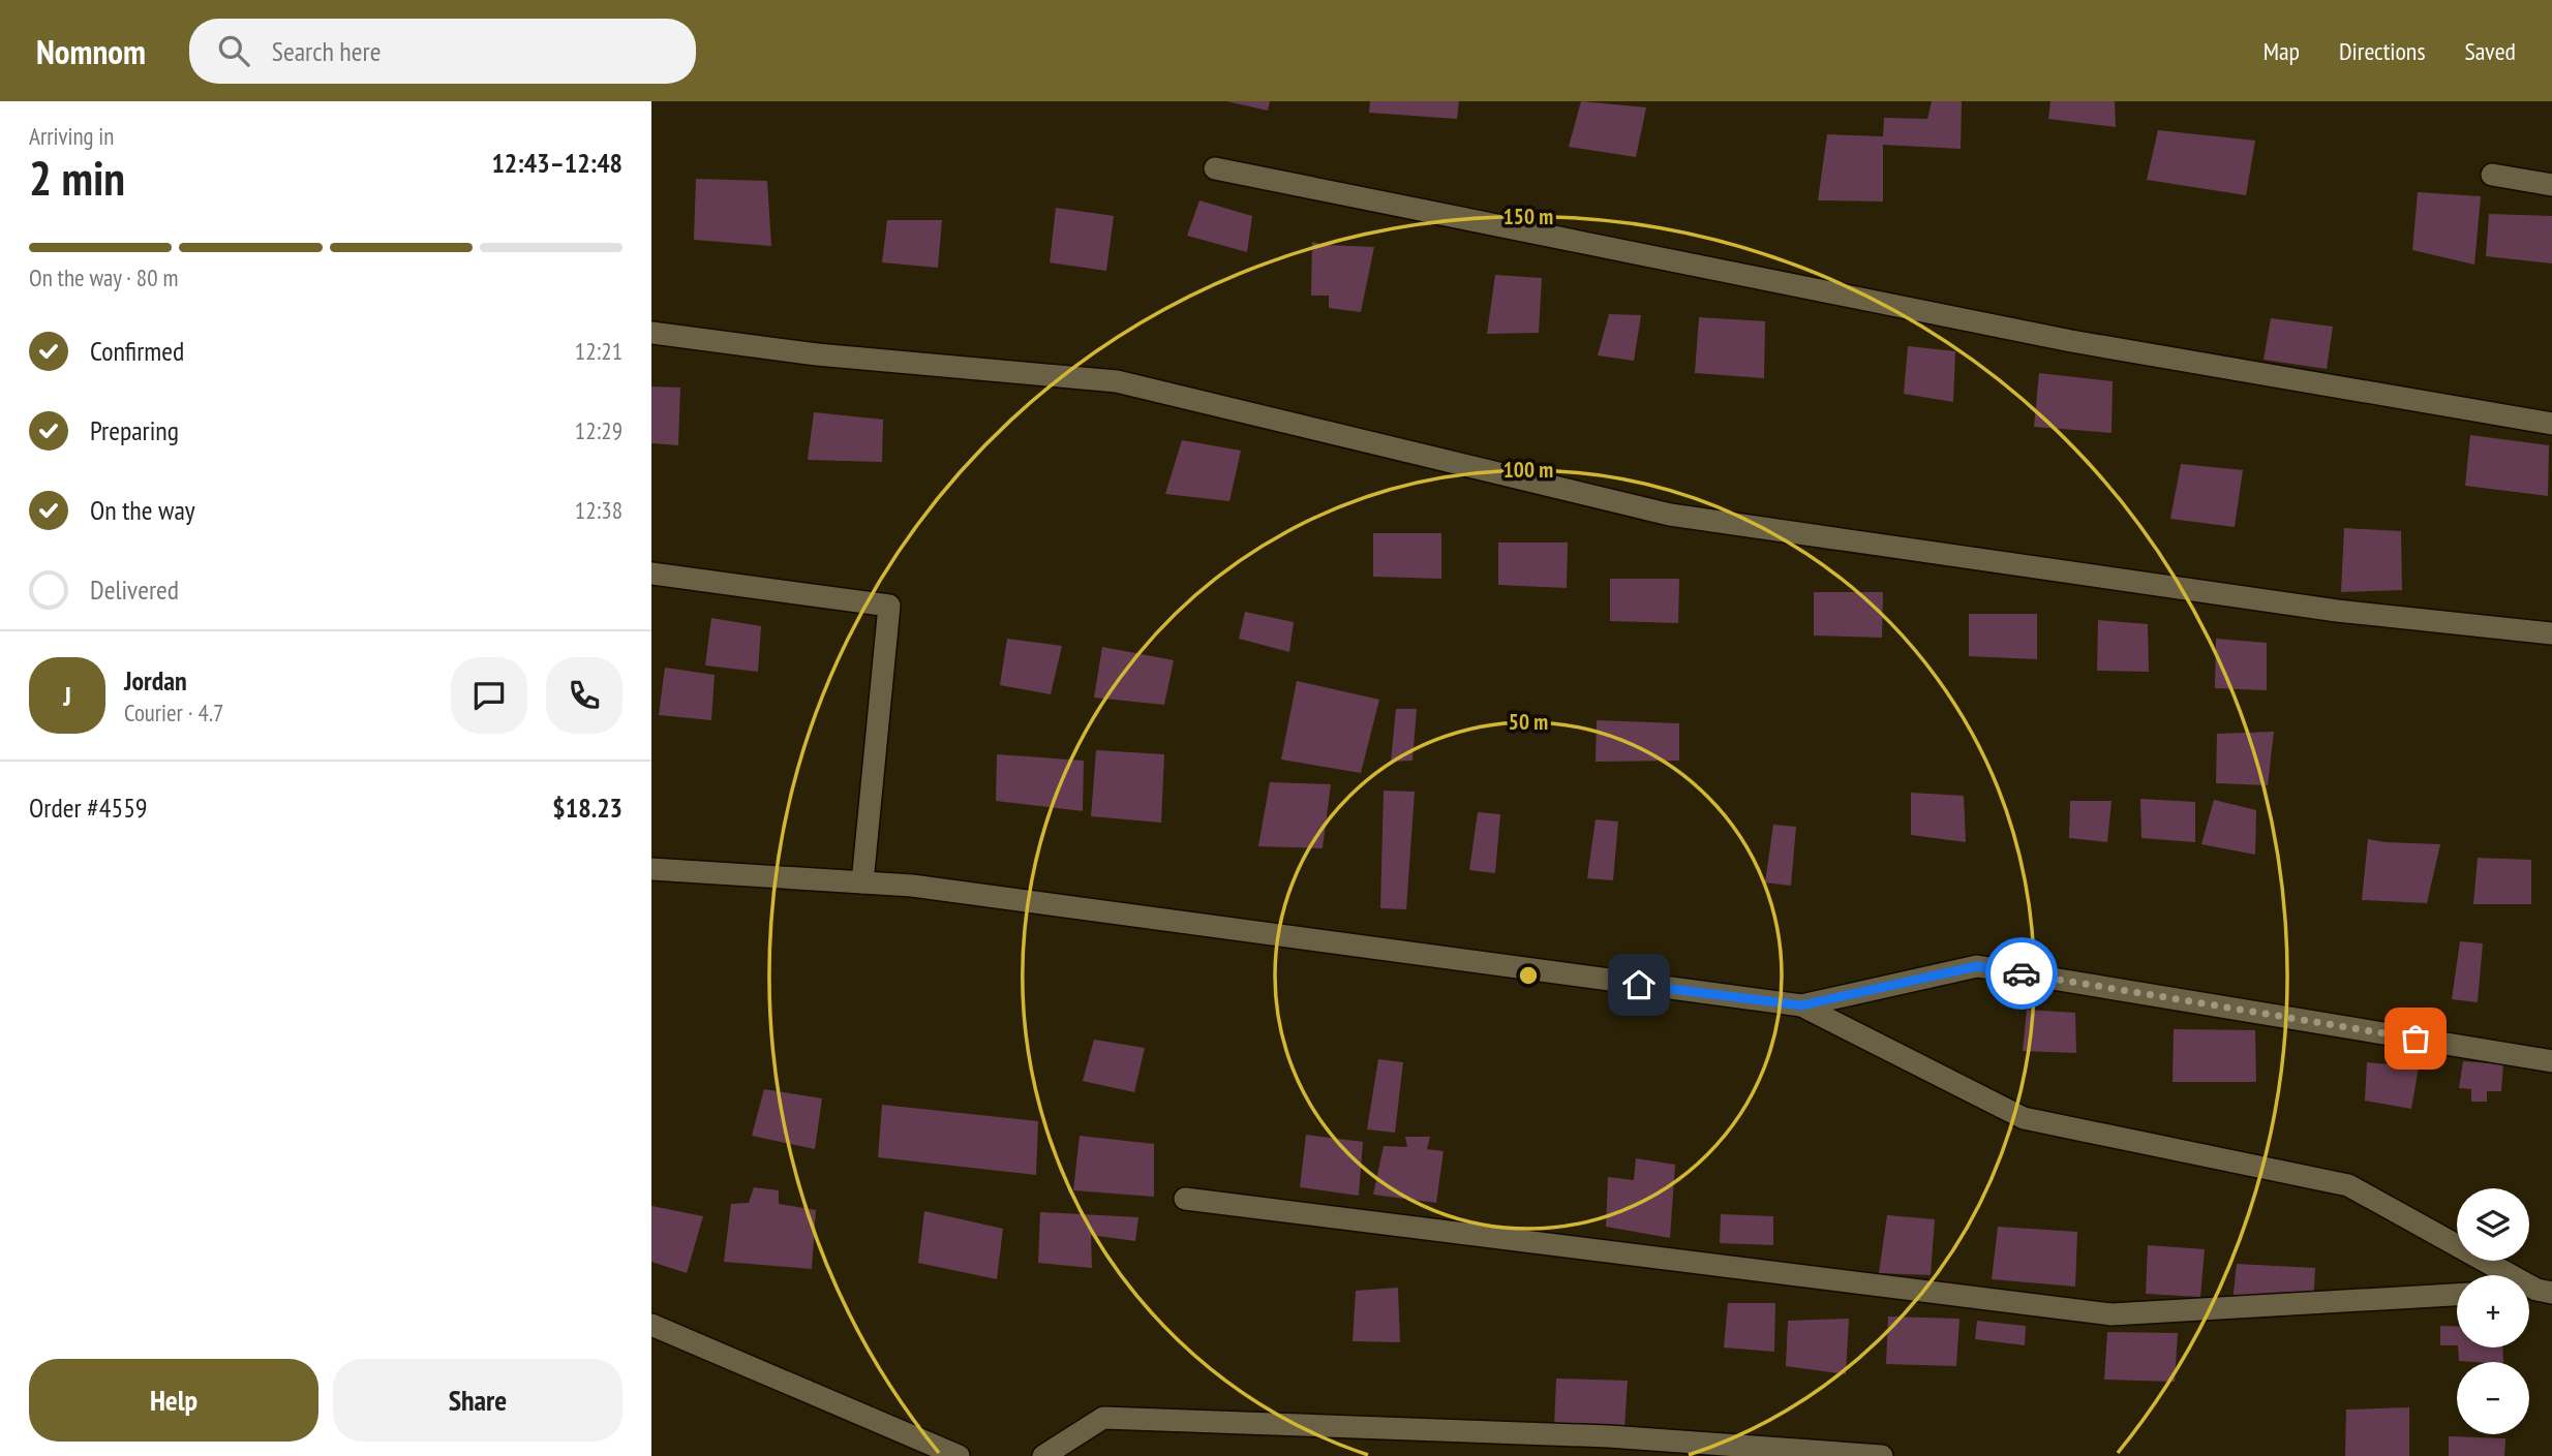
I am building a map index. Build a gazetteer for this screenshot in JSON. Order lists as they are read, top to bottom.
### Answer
{
  "page": {
    "header": "Nomnom",
    "search": "Search here",
    "nav": ["Map", "Directions", "Saved"],
    "heading": ["2 min", "Arriving in", "12:43–12:48"],
    "panel": [
      "Jordan",
      "Courier · 4.7",
      "Order #4559",
      "$18.23"
    ],
    "bar": "On the way · 80 m",
    "list": [
      ["Confirmed", "12:21"],
      ["Preparing", "12:29"],
      ["On the way", "12:38"],
      "Delivered"
    ],
    "round": "J",
    "map_buttons": ["+", "−"],
    "buttons": ["Help", "Share"]
  },
  "rings": ["150 m", "100 m", "50 m"]
}
